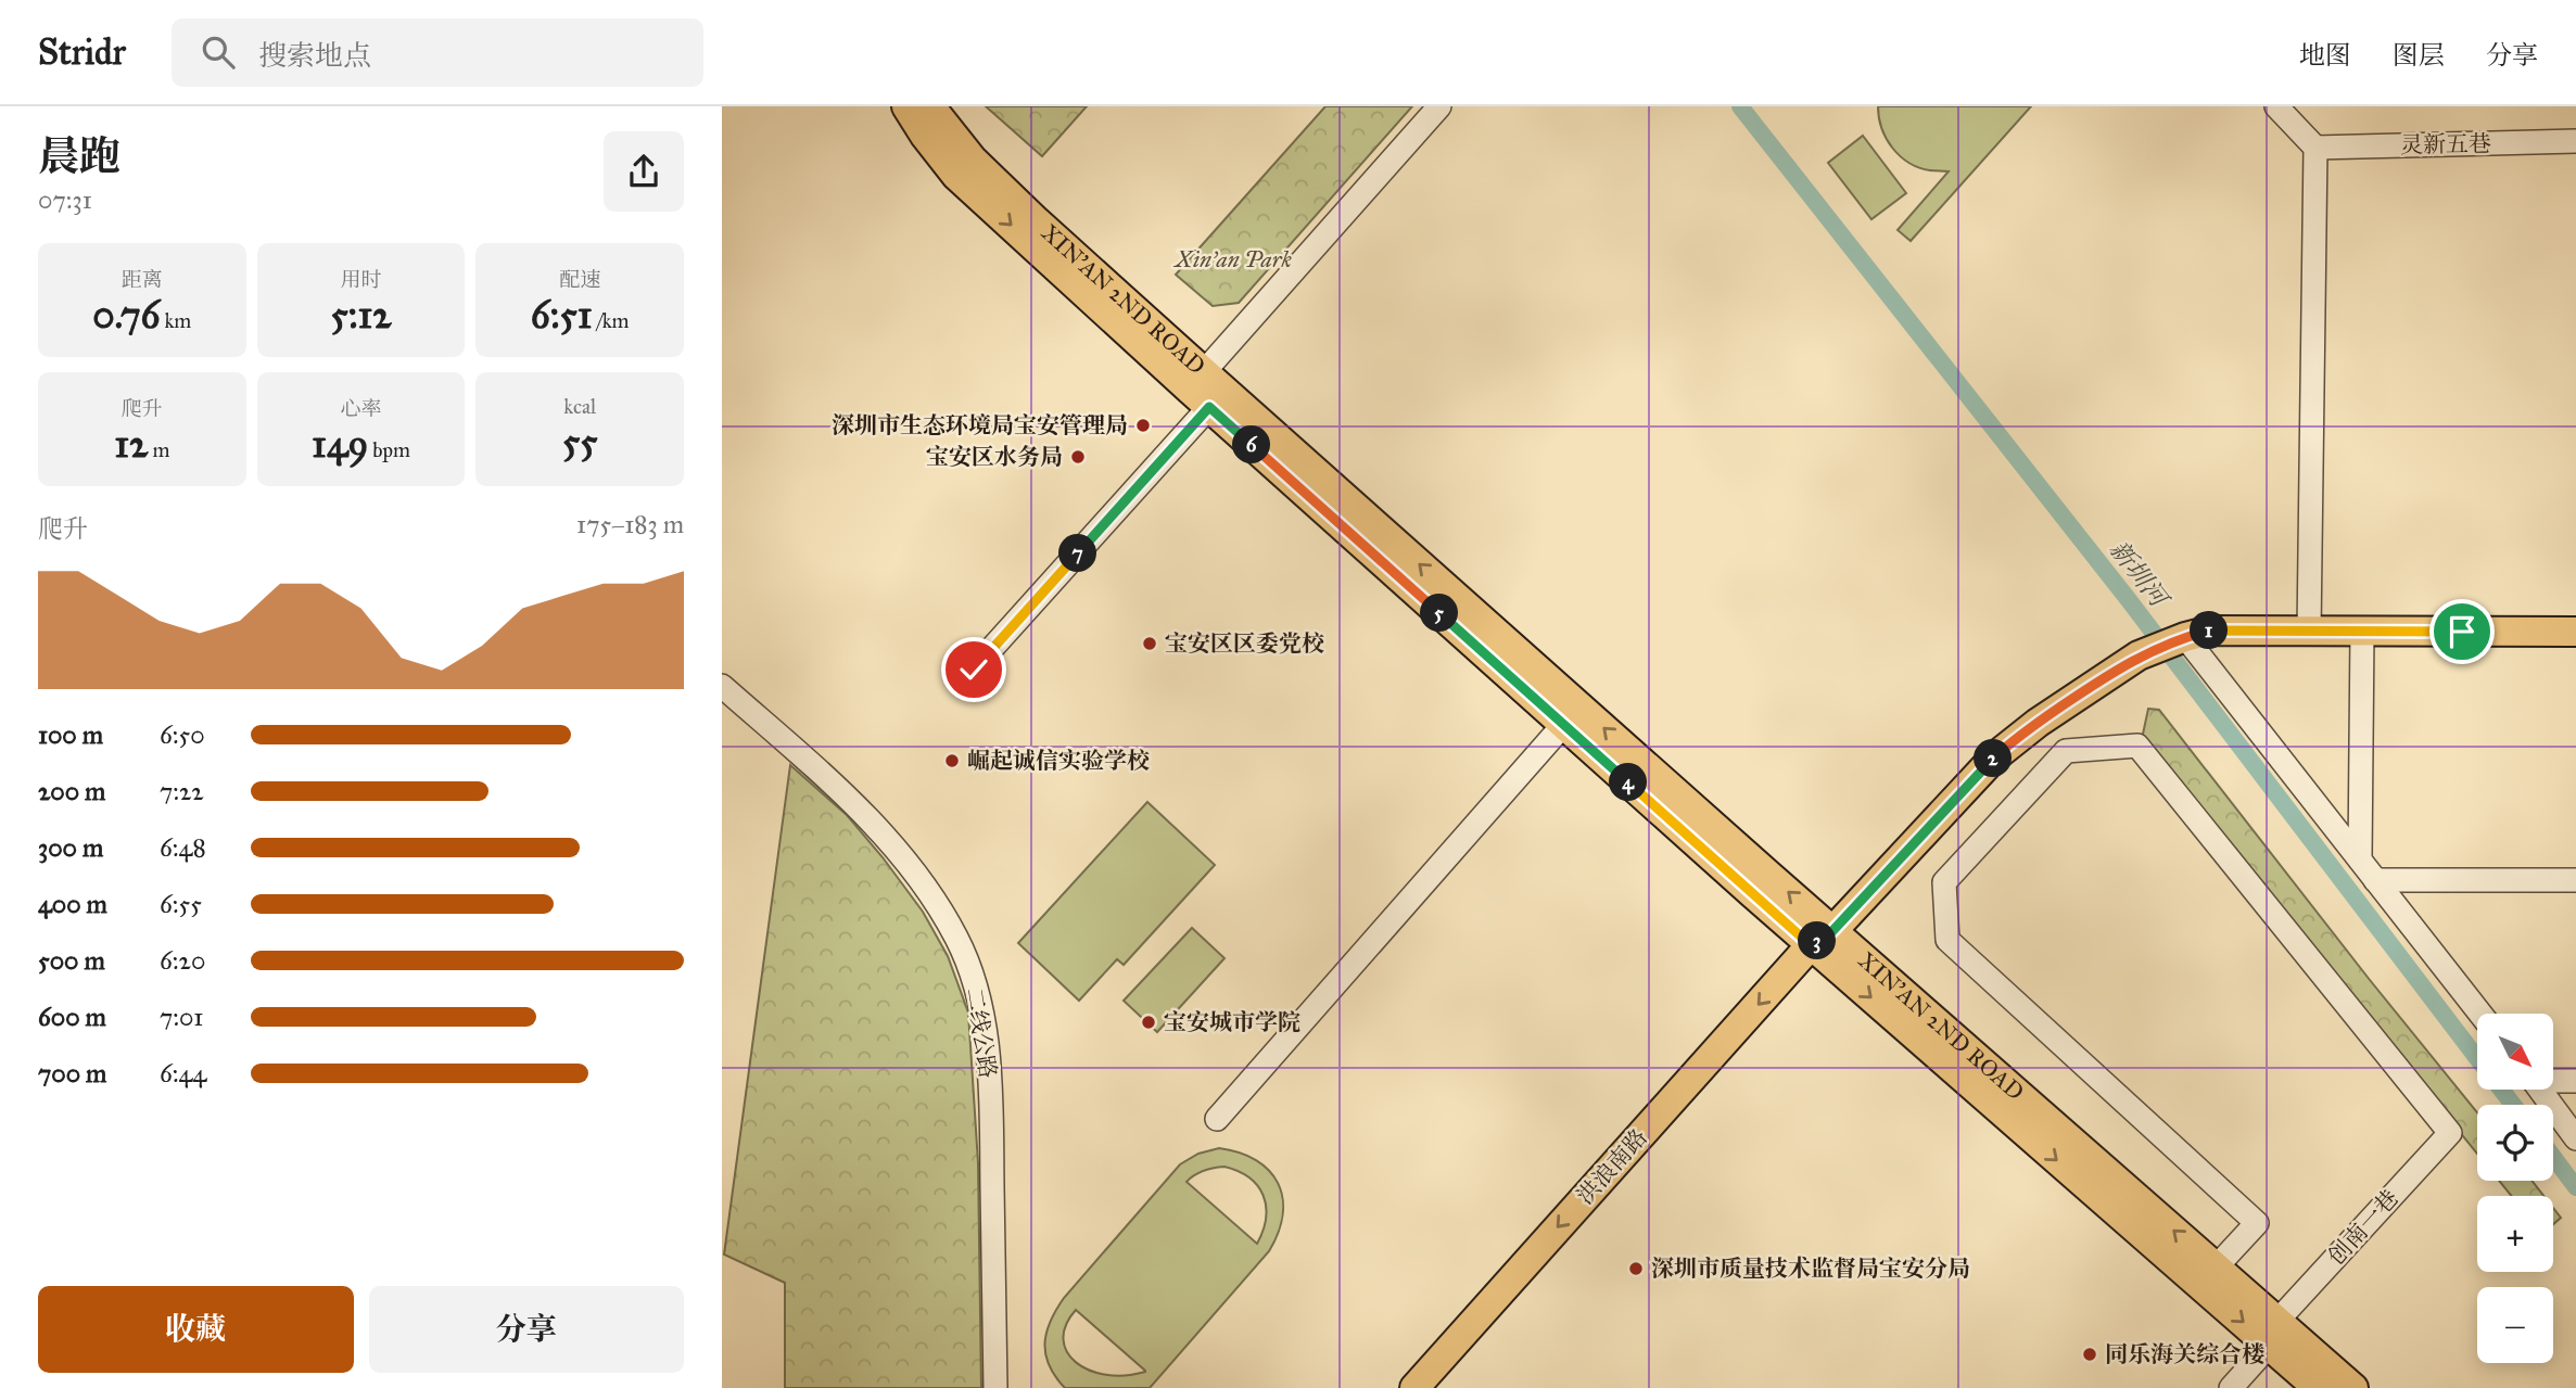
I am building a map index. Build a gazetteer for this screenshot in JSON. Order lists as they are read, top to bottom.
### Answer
{
  "streets": {
    "main road": ["XIN'AN 2ND ROAD", "洪浪南路"],
    "street": ["灵新五巷", "二线公路", "创南一巷"]
  },
  "crossings": [
    ["XIN'AN 2ND ROAD", "洪浪南路"],
    ["XIN'AN 2ND ROAD", "创南一巷"]
  ],
  "one_way": ["洪浪南路"],
  "water": ["新圳河"],
  "parks": ["Xin'an Park"],
  "places": [
    "深圳市生态环境局宝安管理局",
    "宝安区水务局",
    "宝安区区委党校",
    "崛起诚信实验学校",
    "宝安城市学院",
    "深圳市质量技术监督局宝安分局",
    "同乐海关综合楼"
  ],
  "north": "bottom right",
  "page": {
    "header": "Stridr",
    "search": "搜索地点",
    "nav": ["地图", "图层", "分享"],
    "heading": ["晨跑", "07:31"],
    "stats": [
      ["距离", "0.76 km"],
      ["用时", "5:12"],
      ["配速", "6:51 /km"],
      ["爬升", "12 m"],
      ["心率", "149 bpm"],
      ["kcal", "55"]
    ],
    "pins": [
      "6",
      "7",
      "5",
      "1",
      "2",
      "4",
      "3"
    ],
    "chart": ["爬升", "175–183 m"],
    "list": [
      {
        "name": "100 m",
        "note": "6:50"
      },
      {
        "name": "200 m",
        "note": "7:22"
      },
      {
        "name": "300 m",
        "note": "6:48"
      },
      {
        "name": "400 m",
        "note": "6:55"
      },
      {
        "name": "500 m",
        "note": "6:20"
      },
      {
        "name": "600 m",
        "note": "7:01"
      },
      {
        "name": "700 m",
        "note": "6:44"
      }
    ],
    "map_buttons": ["+", "−"],
    "buttons": ["收藏", "分享"]
  }
}
